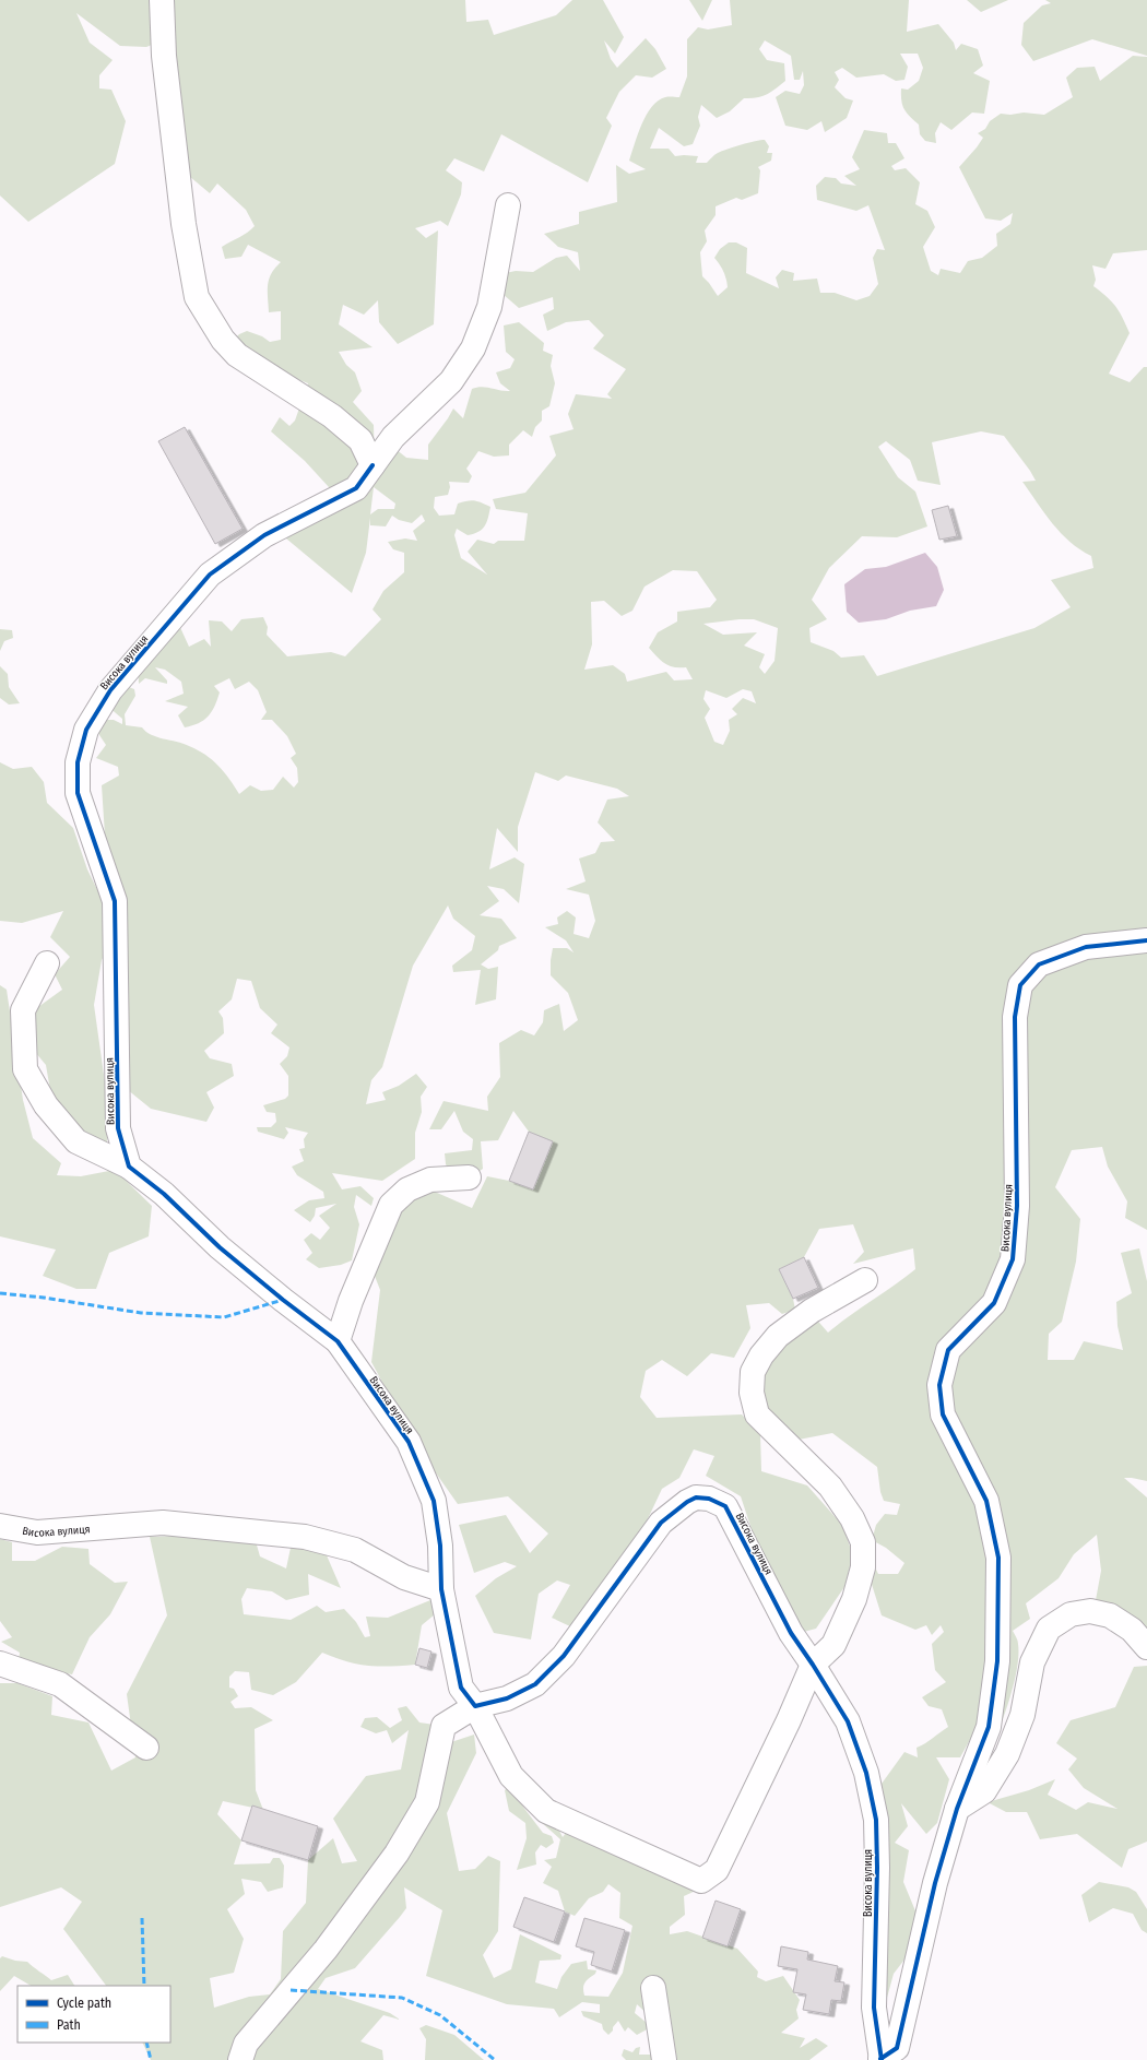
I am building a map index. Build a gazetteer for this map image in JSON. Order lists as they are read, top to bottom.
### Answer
{
  "streets": {
    "street": ["Висока вулиця"]
  },
  "legend": ["Cycle path", "Path"]
}
